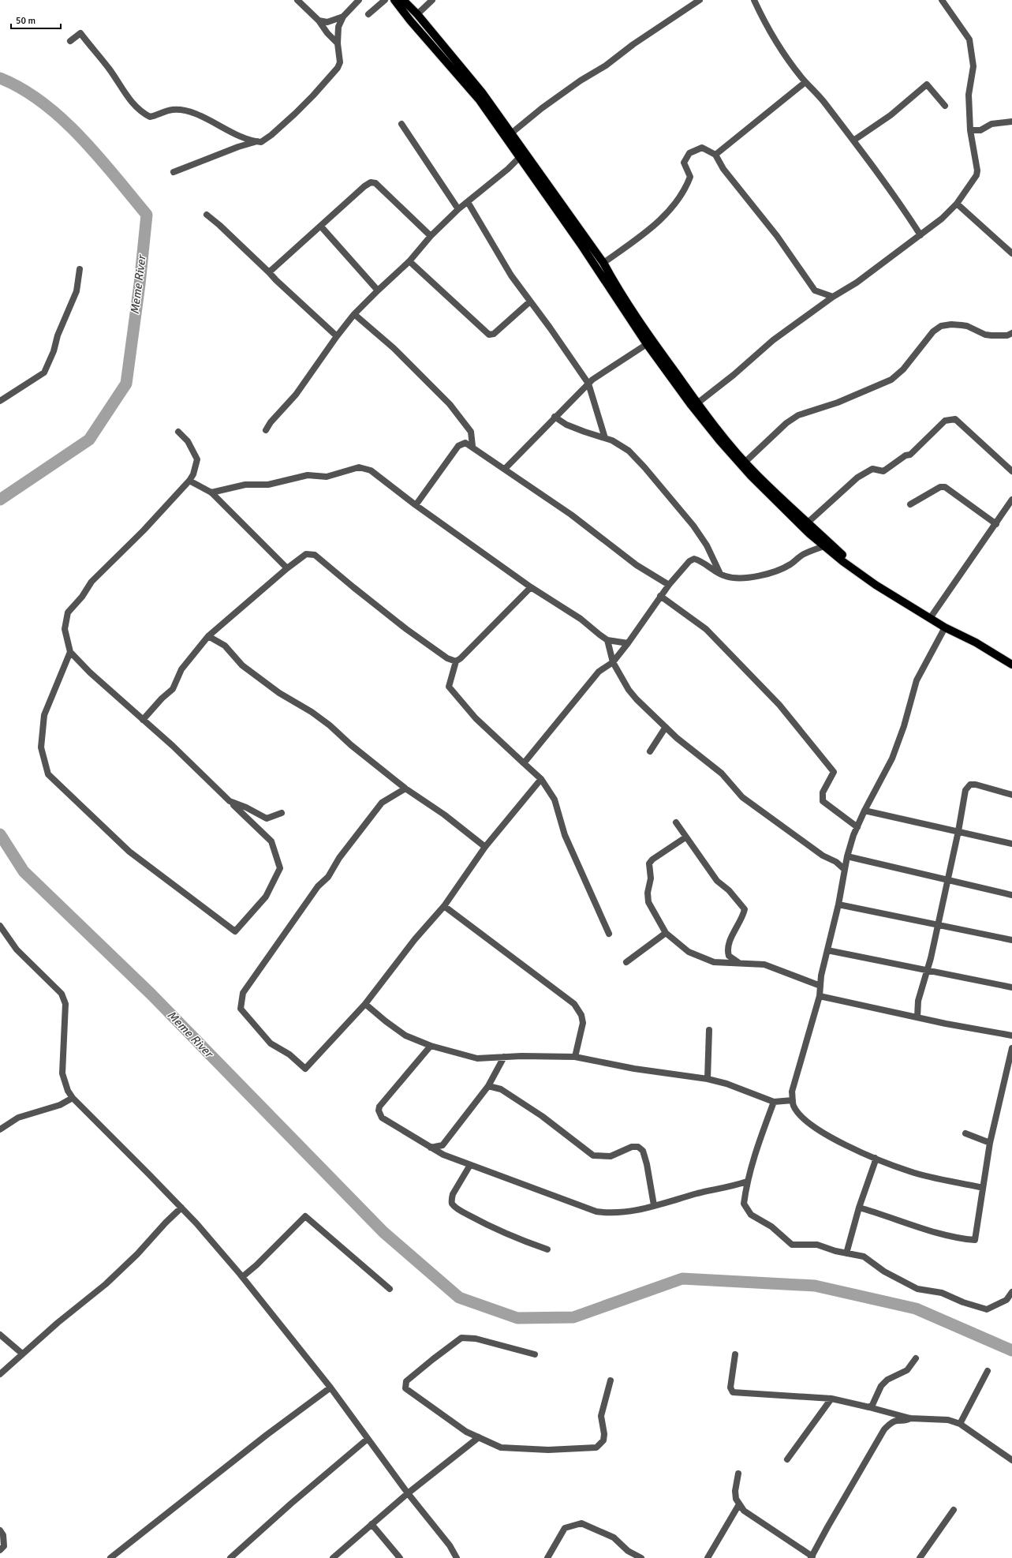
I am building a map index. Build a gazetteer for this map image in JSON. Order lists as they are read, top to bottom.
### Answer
{
  "water": ["Meme River"],
  "scale_bar": "50 m"
}
